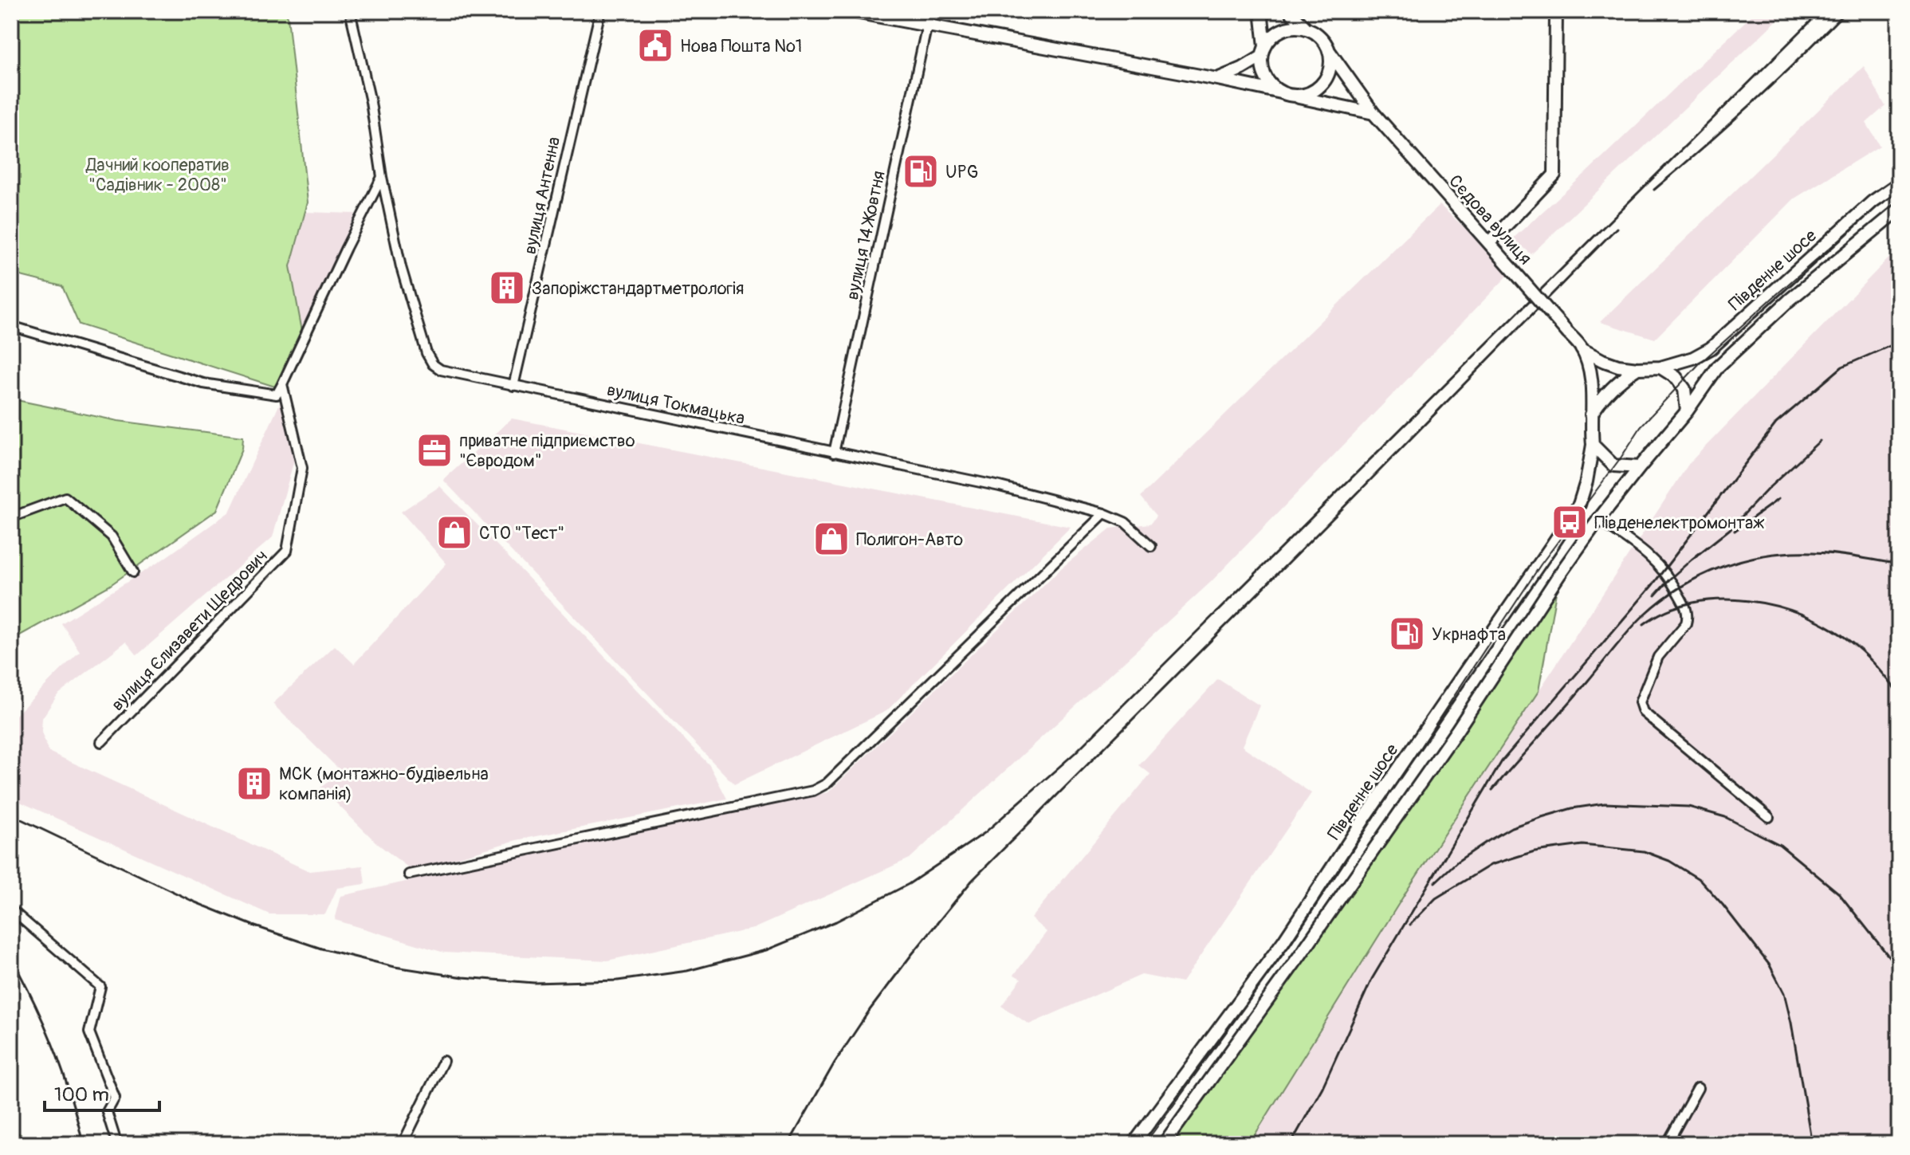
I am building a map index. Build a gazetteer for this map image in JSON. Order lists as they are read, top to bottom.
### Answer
{
  "streets": {
    "main road": ["Сєдова вулиця", "Південне шосе"],
    "street": [
      "вулиця Антенна",
      "вулиця 14 Жовтня",
      "вулиця Токмацька",
      "вулиця Єлизавети Щедрович"
    ]
  },
  "crossings": [
    ["вулиця Антенна", "вулиця Токмацька"],
    ["Сєдова вулиця", "Південне шосе"],
    ["вулиця 14 Жовтня", "вулиця Токмацька"]
  ],
  "parks": ["Дачний кооператив \"Садівник - 2008\""],
  "places": {
    "public building": ["Нова Пошта №1"],
    "fuel station": ["UPG", "Укрнафта"],
    "building": ["Запоріжстандартметрологія", "МСК (монтажно-будівельна компанія)"],
    "office": ["приватне підприємство \"Євродом\""],
    "bus stop": ["Південелектромонтаж"],
    "shop": ["СТО \"Тест\"", "Полигон-Авто"]
  },
  "scale_bar": "100 m"
}
